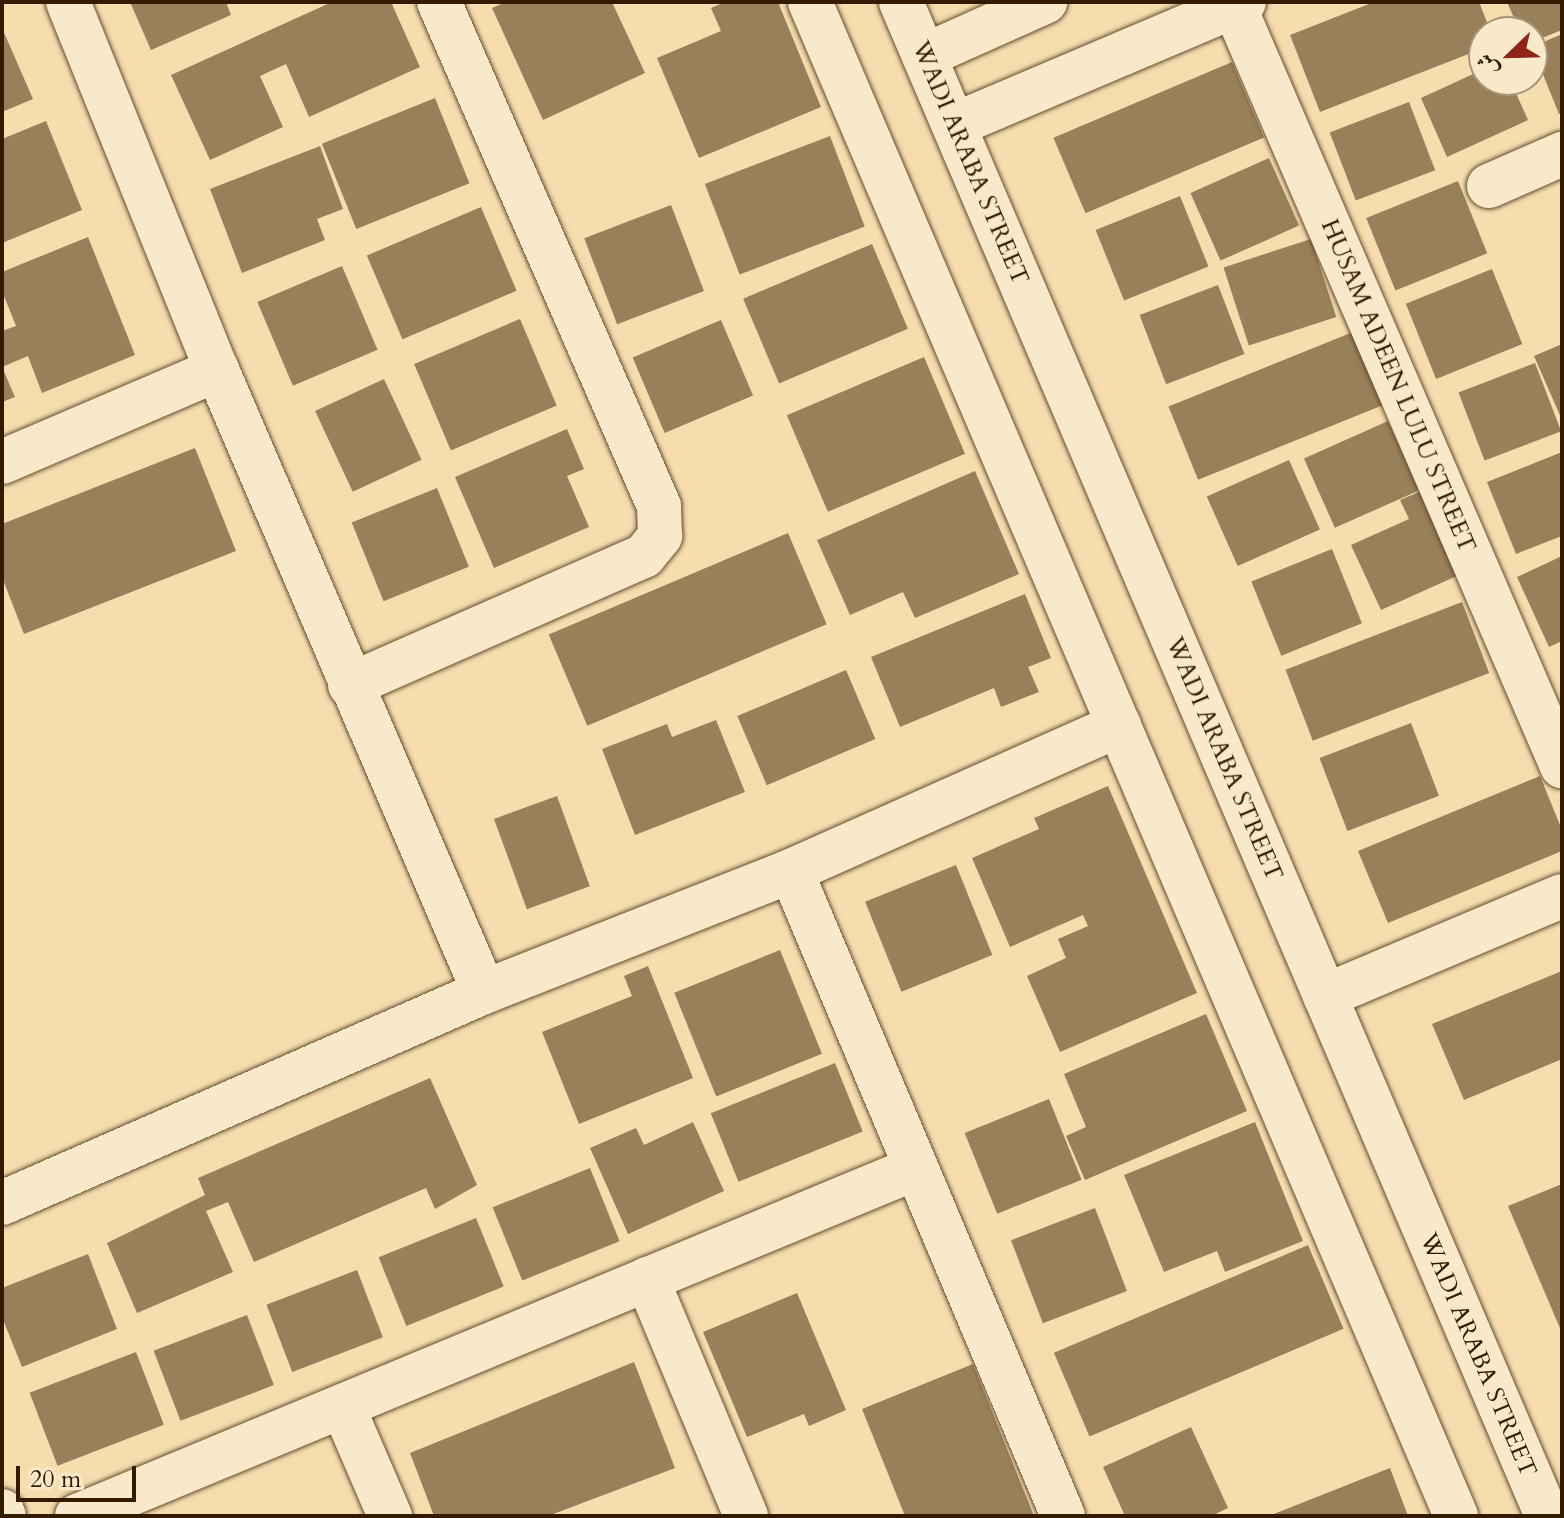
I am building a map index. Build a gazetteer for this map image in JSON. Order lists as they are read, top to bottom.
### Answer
{
  "streets": {
    "street": ["WADI ARABA STREET", "HUSAM ADEEN LULU STREET"]
  },
  "scale_bar": "20 m",
  "north": "bottom left"
}
